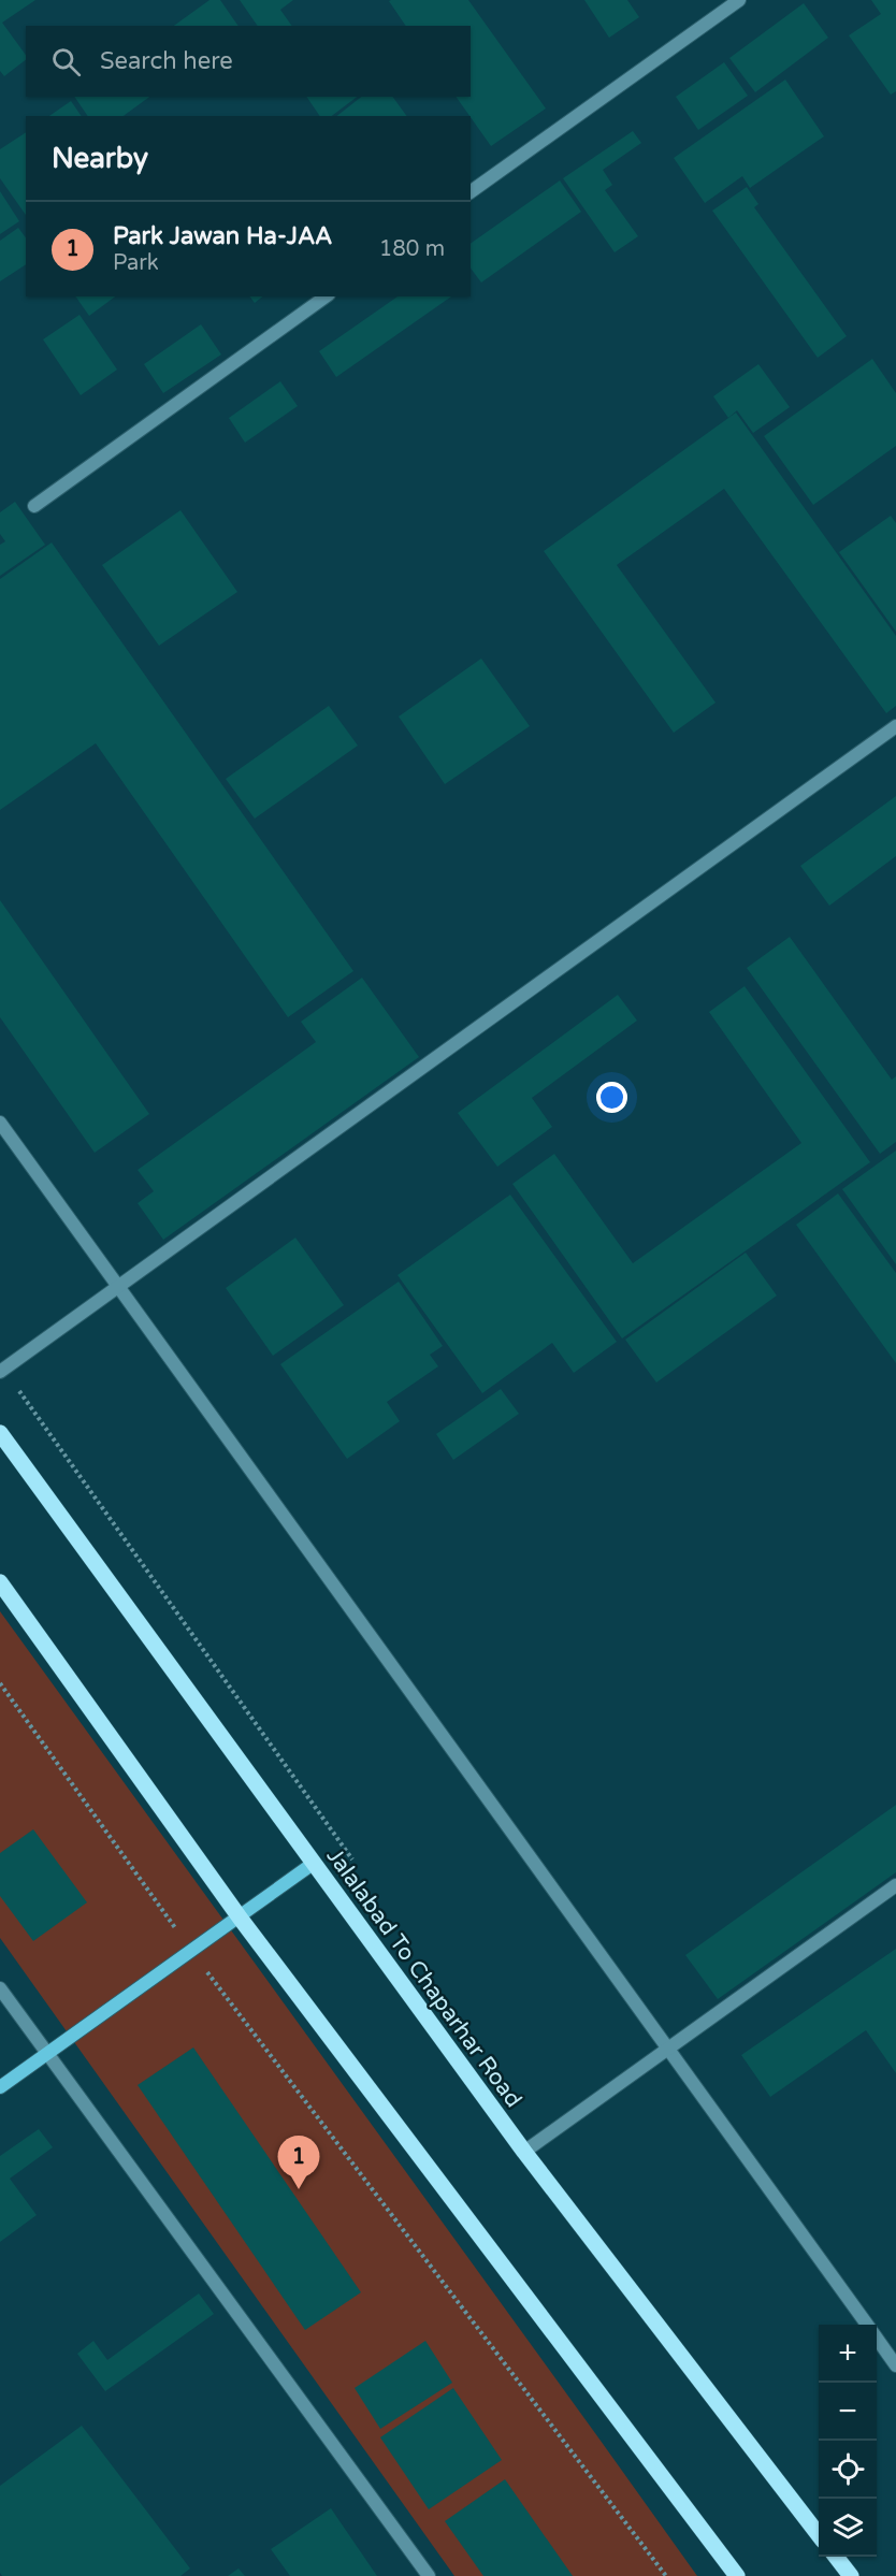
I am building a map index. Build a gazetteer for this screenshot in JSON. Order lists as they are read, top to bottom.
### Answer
{
  "streets": {
    "main road": ["Jalalabad To Chaparhar Road"]
  },
  "page": {
    "search": "Search here",
    "heading": "Nearby",
    "list": [
      {
        "mark": "1",
        "name": "Park Jawan Ha-JAA",
        "note": "Park",
        "value": "180 m"
      }
    ],
    "pins": "1",
    "map_buttons": ["+", "−"]
  }
}
